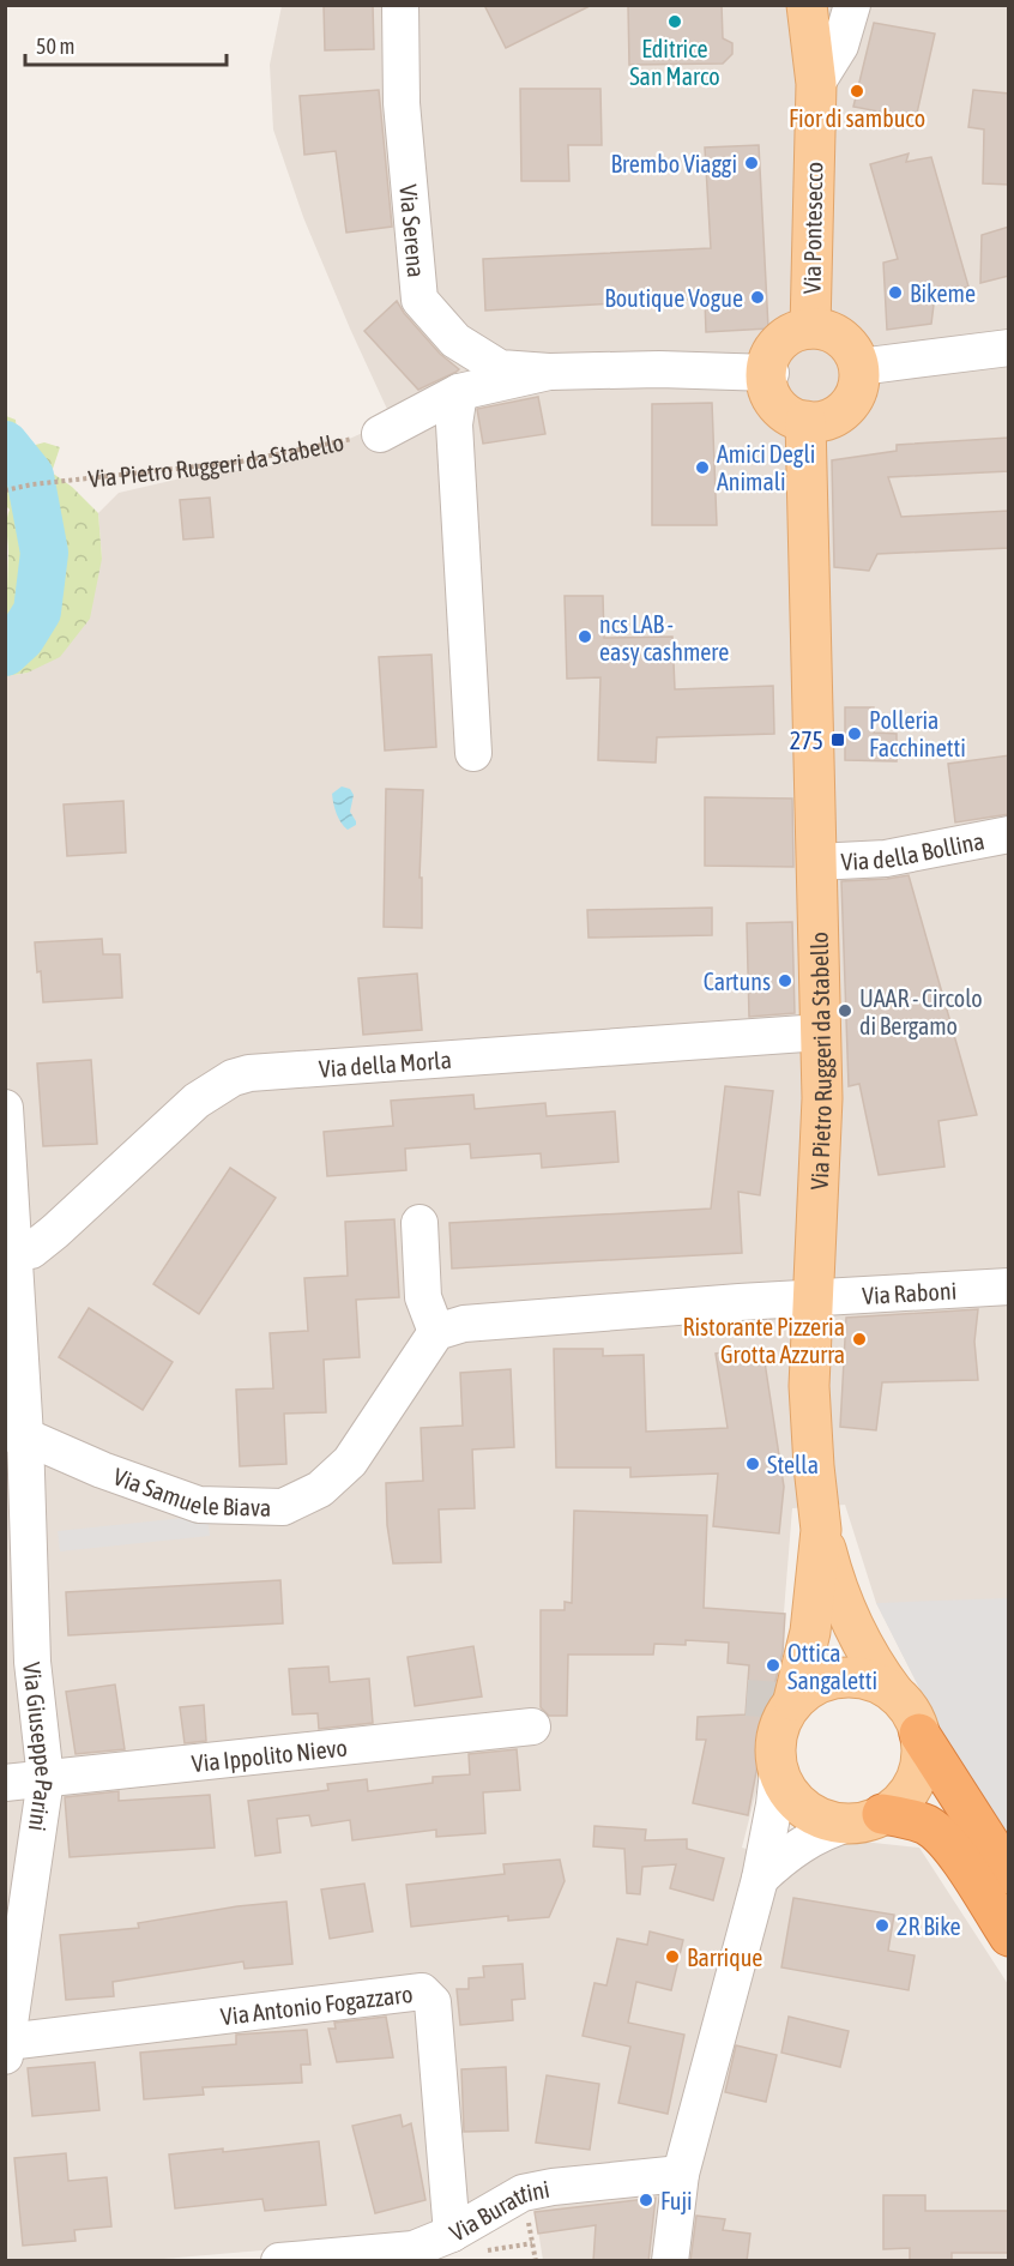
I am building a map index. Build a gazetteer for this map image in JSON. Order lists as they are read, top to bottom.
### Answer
{
  "streets": {
    "main road": ["Via Pontesecco", "Via Pietro Ruggeri da Stabello"],
    "street": [
      "Via Serena",
      "Via della Bollina",
      "Via della Morla",
      "Via Raboni",
      "Via Samuele Biava",
      "Via Giuseppe Parini",
      "Via Ippolito Nievo",
      "Via Antonio Fogazzaro",
      "Via Burattini"
    ]
  },
  "crossings": [
    ["Via Pontesecco", "Via Pietro Ruggeri da Stabello"],
    ["Via Pietro Ruggeri da Stabello", "Via della Bollina"],
    ["Via Pietro Ruggeri da Stabello", "Via della Morla"],
    ["Via Pietro Ruggeri da Stabello", "Via Raboni"],
    ["Via Pietro Ruggeri da Stabello", "Via Burattini"],
    ["Via Samuele Biava", "Via Giuseppe Parini"],
    ["Via Giuseppe Parini", "Via Ippolito Nievo"],
    ["Via Giuseppe Parini", "Via Antonio Fogazzaro"],
    ["Via Antonio Fogazzaro", "Via Burattini"]
  ],
  "places": {
    "other": [
      "Editrice San Marco",
      "Fior di sambuco",
      "Brembo Viaggi",
      "Bikeme",
      "Boutique Vogue",
      "Amici Degli Animali",
      "ncs LAB - easy cashmere",
      "Polleria Facchinetti",
      "Cartuns",
      "UAAR - Circolo di Bergamo",
      "Ristorante Pizzeria Grotta Azzurra",
      "Stella",
      "Ottica Sangaletti",
      "2R Bike",
      "Barrique",
      "Fuji"
    ],
    "transit": ["275"]
  },
  "scale_bar": "50 m"
}
